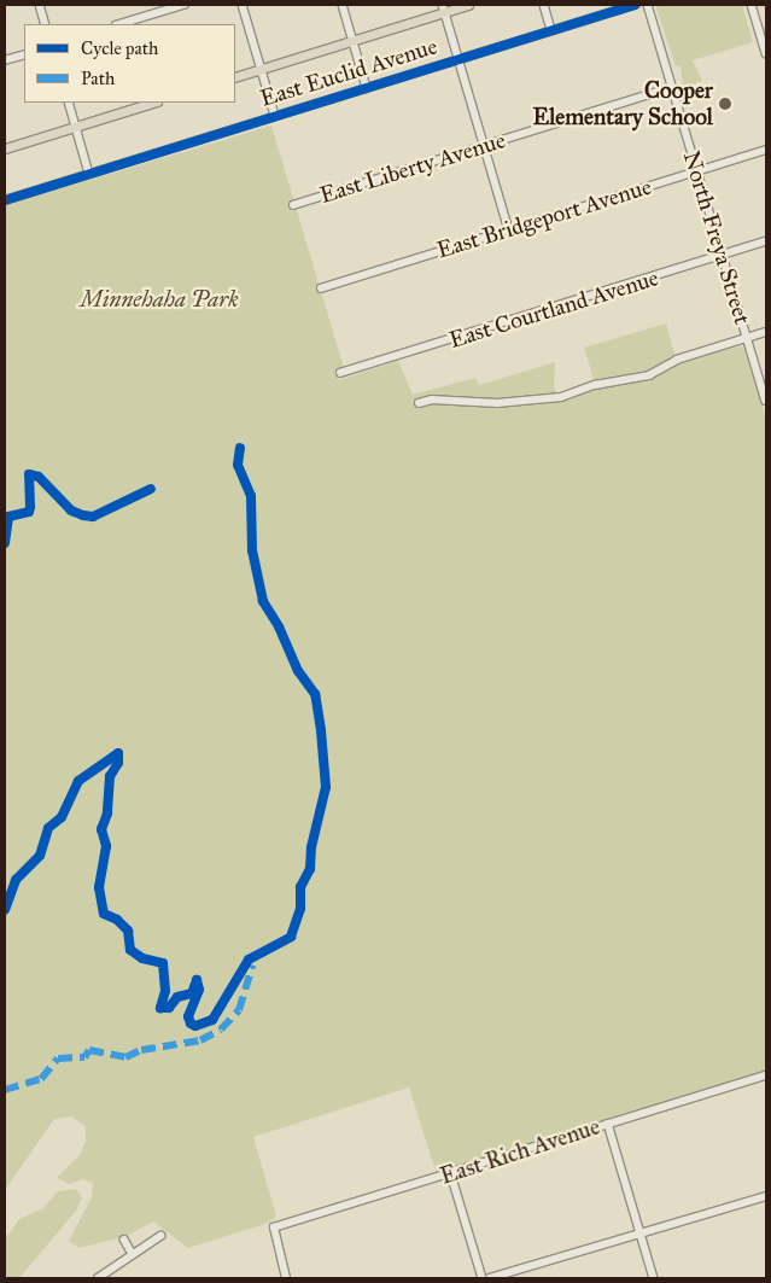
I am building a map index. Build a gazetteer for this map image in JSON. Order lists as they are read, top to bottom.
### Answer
{
  "streets": {
    "street": [
      "East Euclid Avenue",
      "East Liberty Avenue",
      "East Bridgeport Avenue",
      "North Freya Street",
      "East Courtland Avenue",
      "East Rich Avenue"
    ]
  },
  "crossings": [
    ["East Liberty Avenue", "North Freya Street"],
    ["East Bridgeport Avenue", "North Freya Street"],
    ["North Freya Street", "East Courtland Avenue"]
  ],
  "parks": ["Minnehaha Park"],
  "places": ["Cooper Elementary School"],
  "legend": ["Cycle path", "Path"]
}
